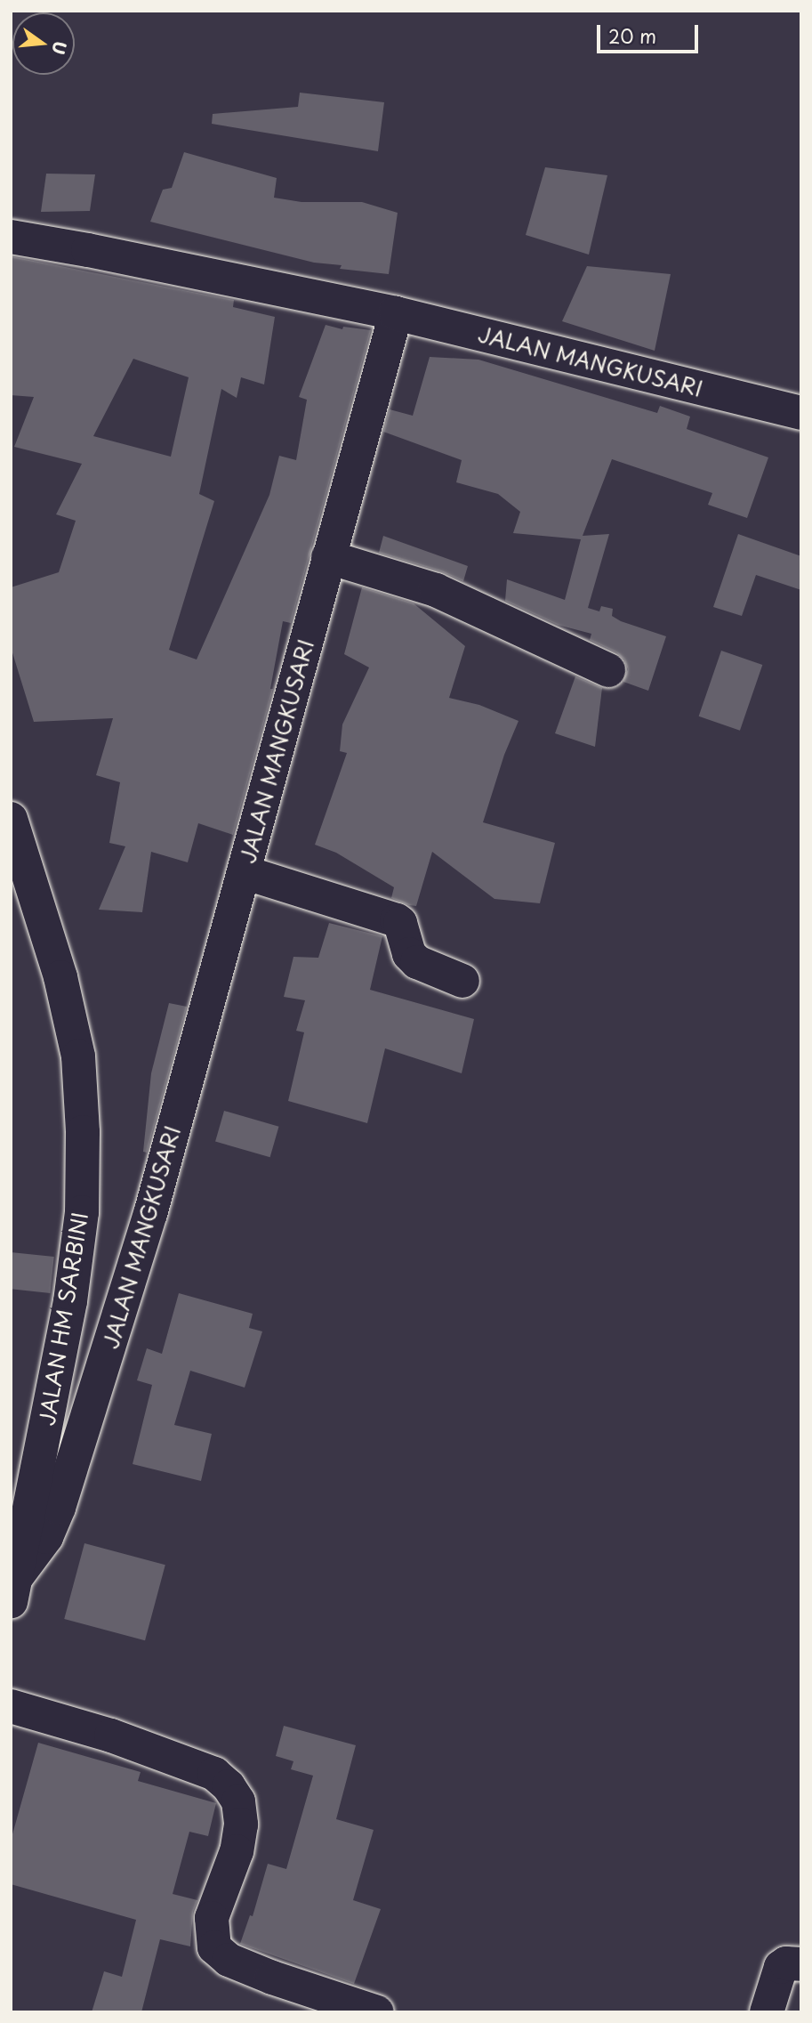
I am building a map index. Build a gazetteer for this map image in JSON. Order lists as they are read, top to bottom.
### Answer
{
  "streets": {
    "street": ["JALAN MANGKUSARI", "JALAN HM SARBINI"]
  },
  "crossings": [
    ["JALAN MANGKUSARI", "JALAN HM SARBINI"]
  ],
  "scale_bar": "20 m",
  "north": "right"
}
